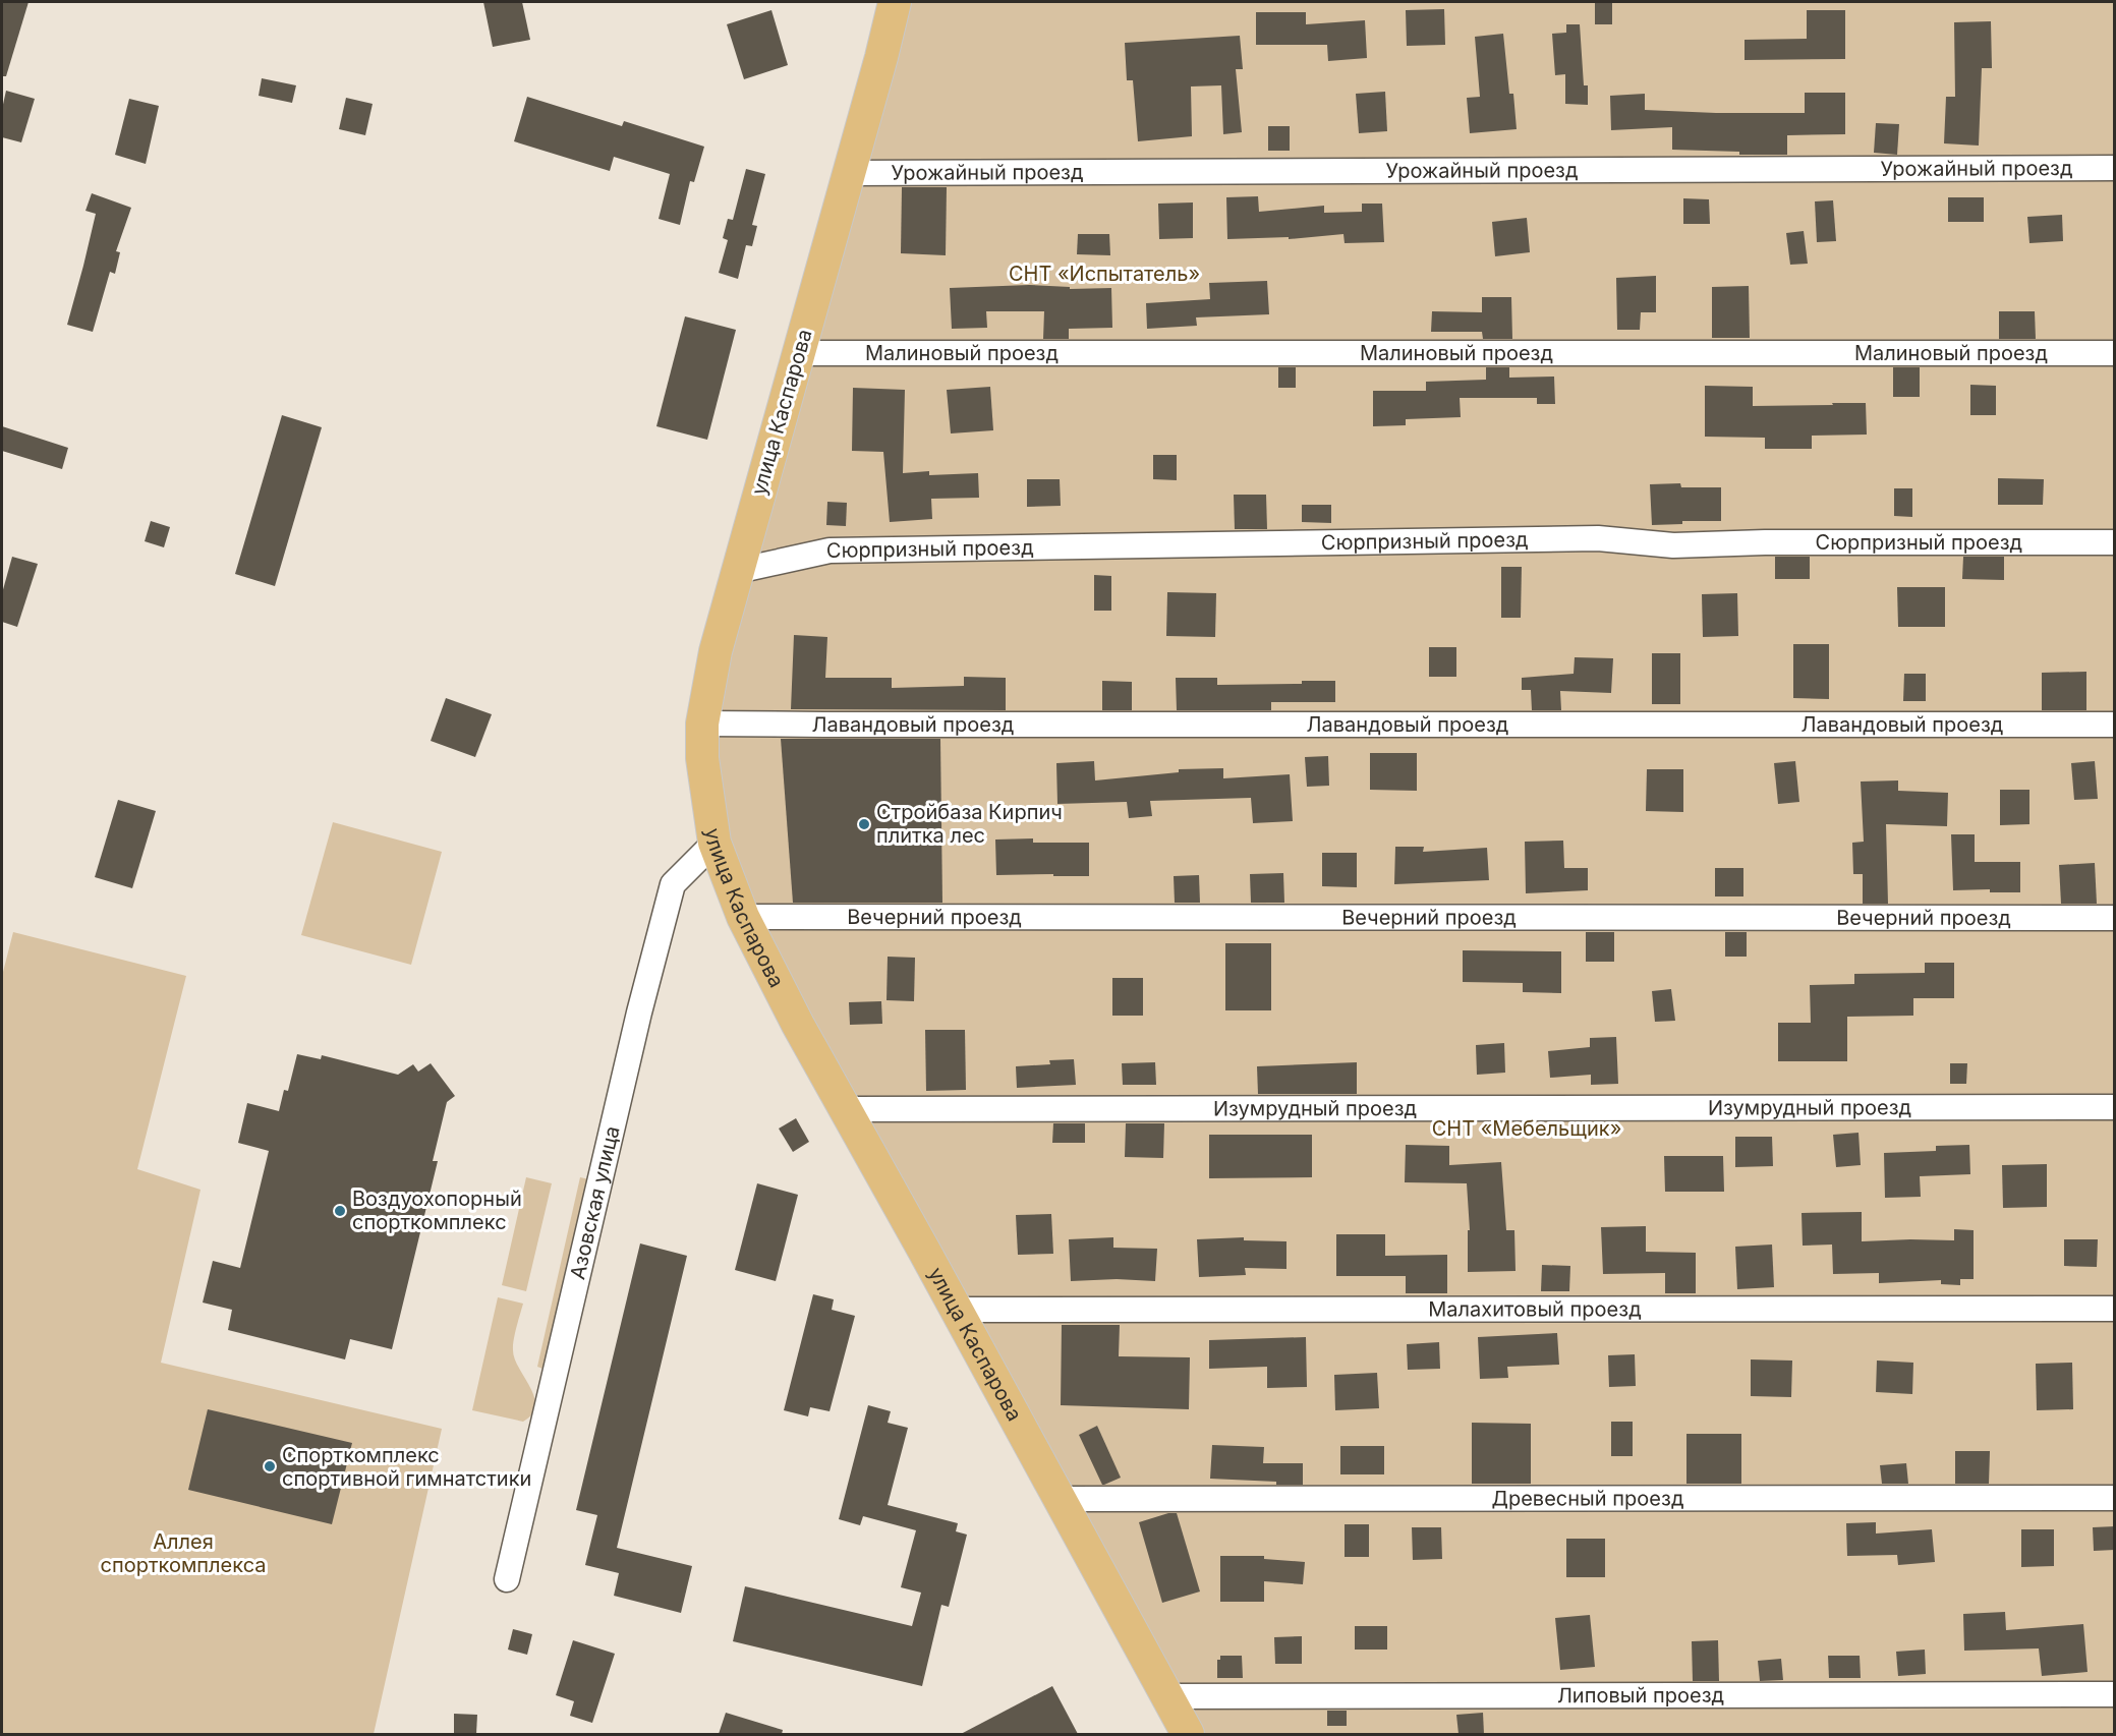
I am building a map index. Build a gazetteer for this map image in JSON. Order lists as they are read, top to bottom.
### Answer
{
  "streets": {
    "main road": ["улица Каспарова"],
    "street": [
      "Урожайный проезд",
      "Малиновый проезд",
      "Сюрпризный проезд",
      "Лавандовый проезд",
      "Вечерний проезд",
      "Изумрудный проезд",
      "Азовская улица",
      "Малахитовый проезд",
      "Древесный проезд",
      "Липовый проезд"
    ]
  },
  "crossings": [
    ["Урожайный проезд", "улица Каспарова"],
    ["Малиновый проезд", "улица Каспарова"],
    ["улица Каспарова", "Сюрпризный проезд"],
    ["улица Каспарова", "Лавандовый проезд"],
    ["улица Каспарова", "Вечерний проезд"],
    ["улица Каспарова", "Изумрудный проезд"],
    ["улица Каспарова", "Азовская улица"],
    ["улица Каспарова", "Малахитовый проезд"],
    ["улица Каспарова", "Древесный проезд"],
    ["улица Каспарова", "Липовый проезд"]
  ],
  "parks": ["СНТ «Испытатель»", "СНТ «Мебельщик»", "Аллея спорткомплекса"],
  "places": ["Стройбаза Кирпич плитка лес", "Воздуохопорный спорткомплекс", "Спорткомплекс спортивной гимнатстики"]
}
